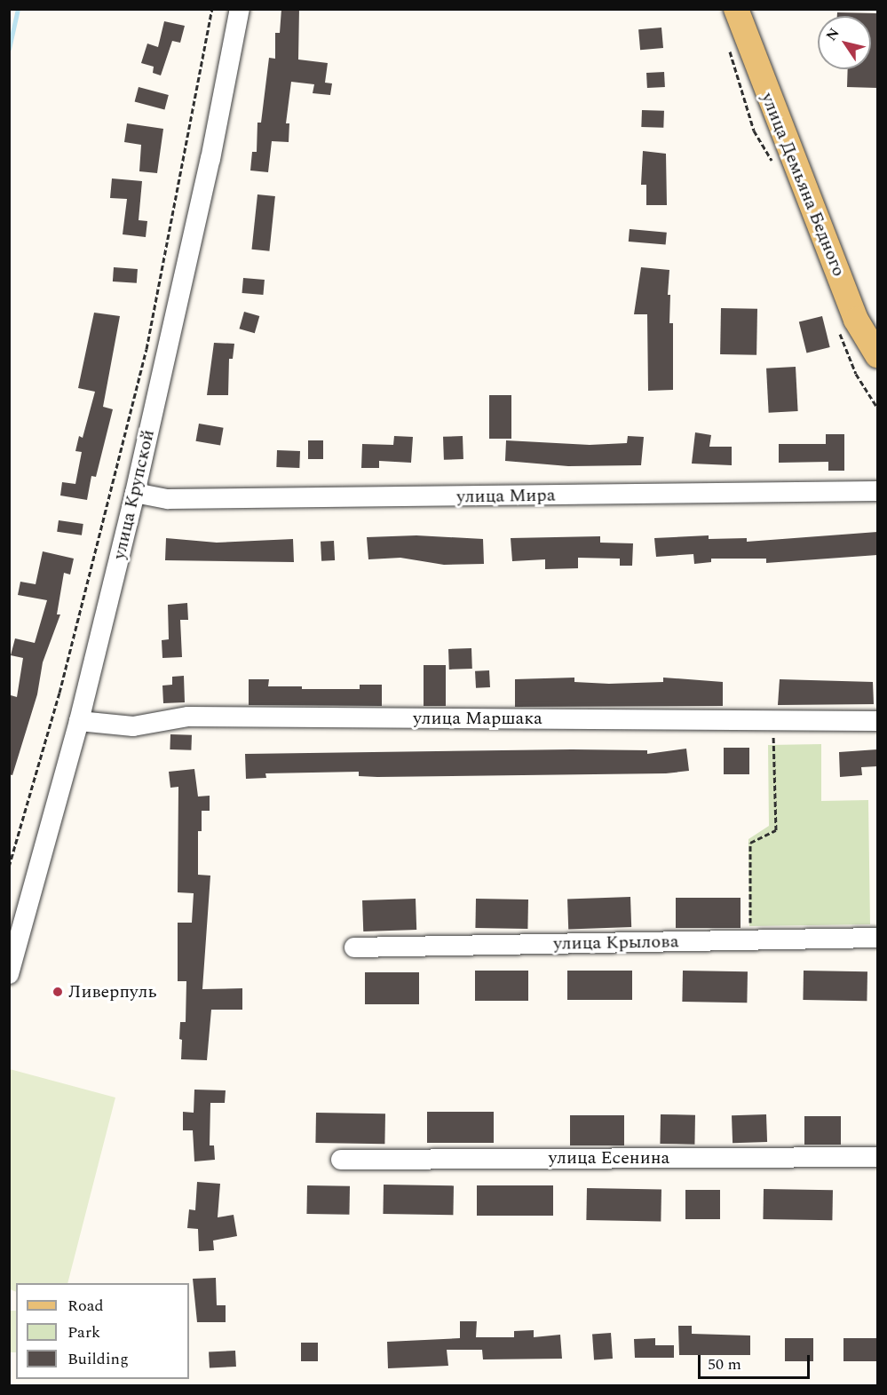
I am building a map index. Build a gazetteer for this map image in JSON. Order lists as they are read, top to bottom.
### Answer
{
  "streets": {
    "main road": ["улица Демьяна Бедного"],
    "street": [
      "улица Крупской",
      "улица Мира",
      "улица Маршака",
      "улица Крылова",
      "улица Есенина"
    ]
  },
  "crossings": [
    ["улица Крупской", "улица Мира"],
    ["улица Крупской", "улица Маршака"]
  ],
  "places": ["Ливерпуль"],
  "legend": ["Road", "Park", "Building"],
  "scale_bar": "50 m",
  "north": "top left"
}
